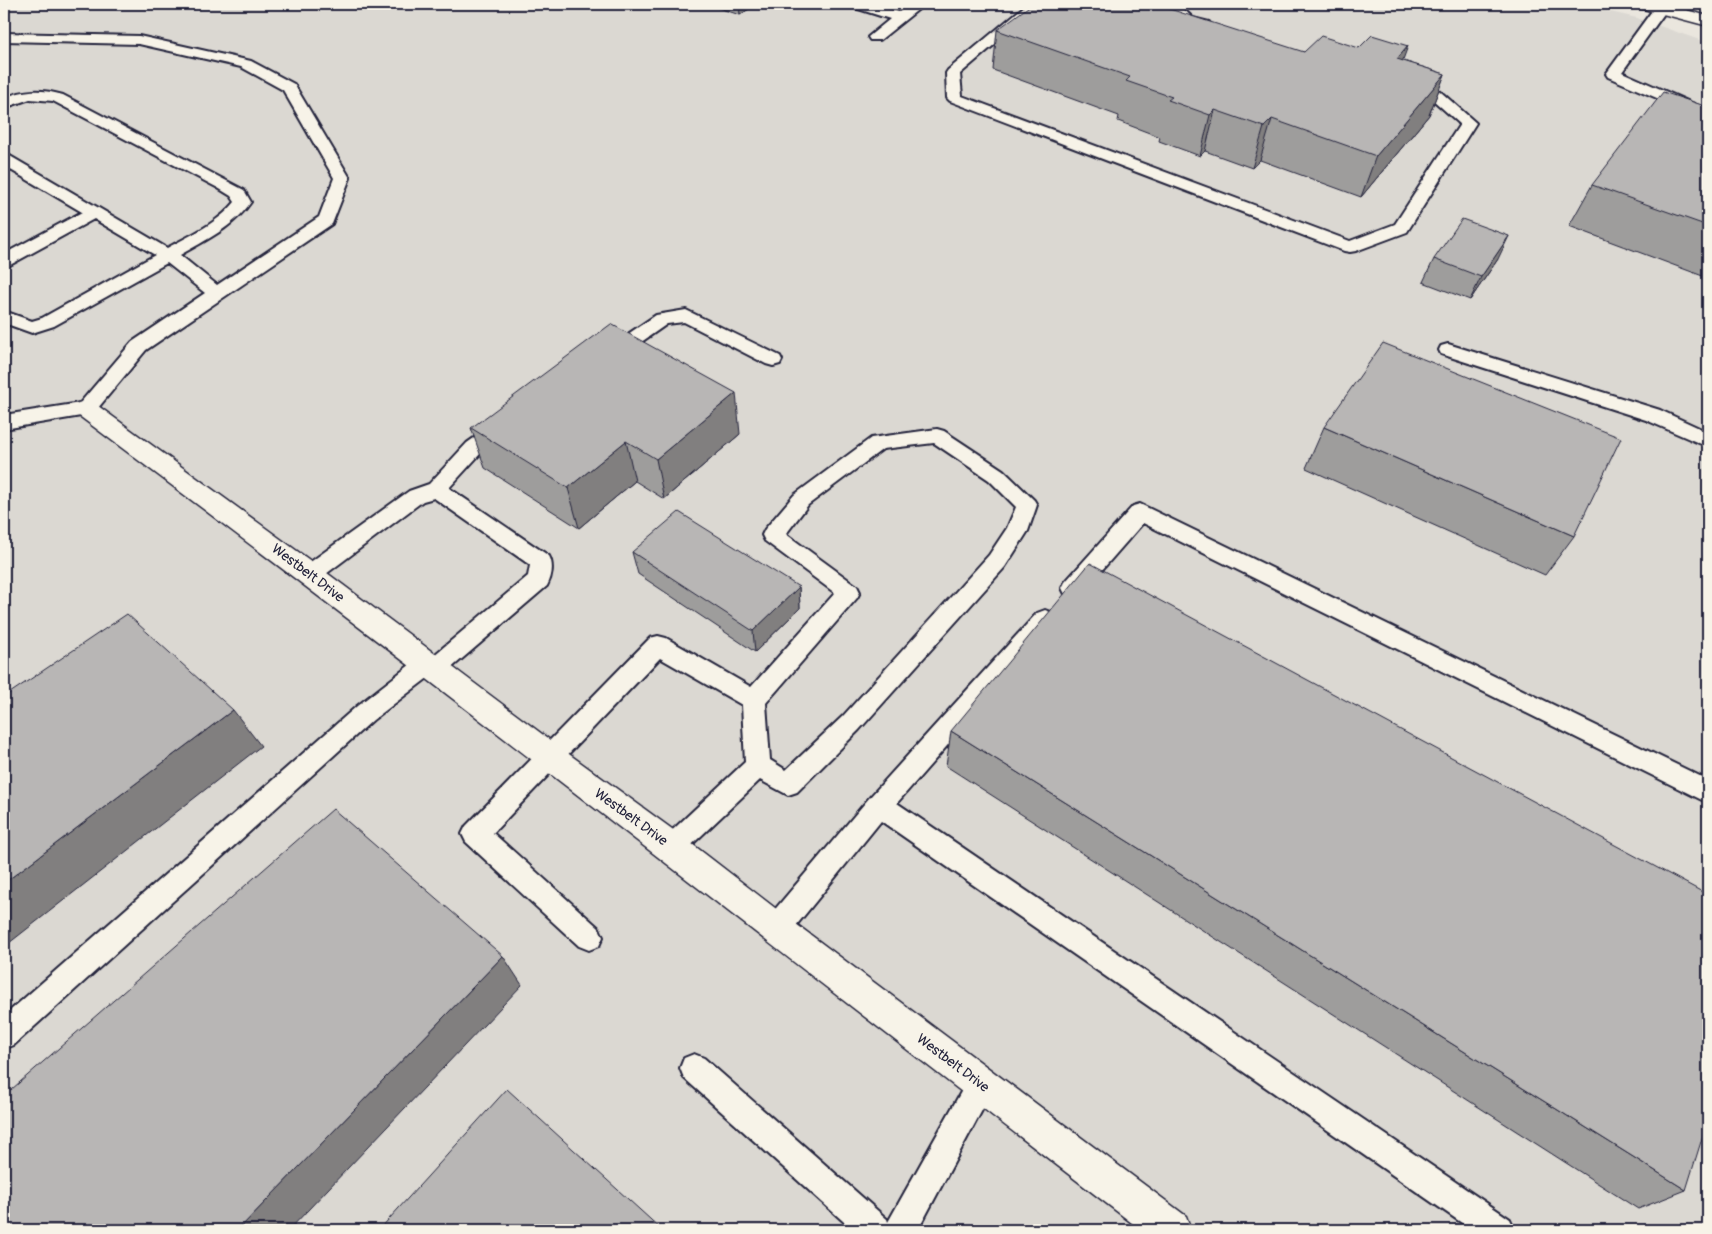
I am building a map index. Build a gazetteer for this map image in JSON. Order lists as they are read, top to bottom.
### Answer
{
  "streets": {
    "street": ["Westbelt Drive"]
  }
}
